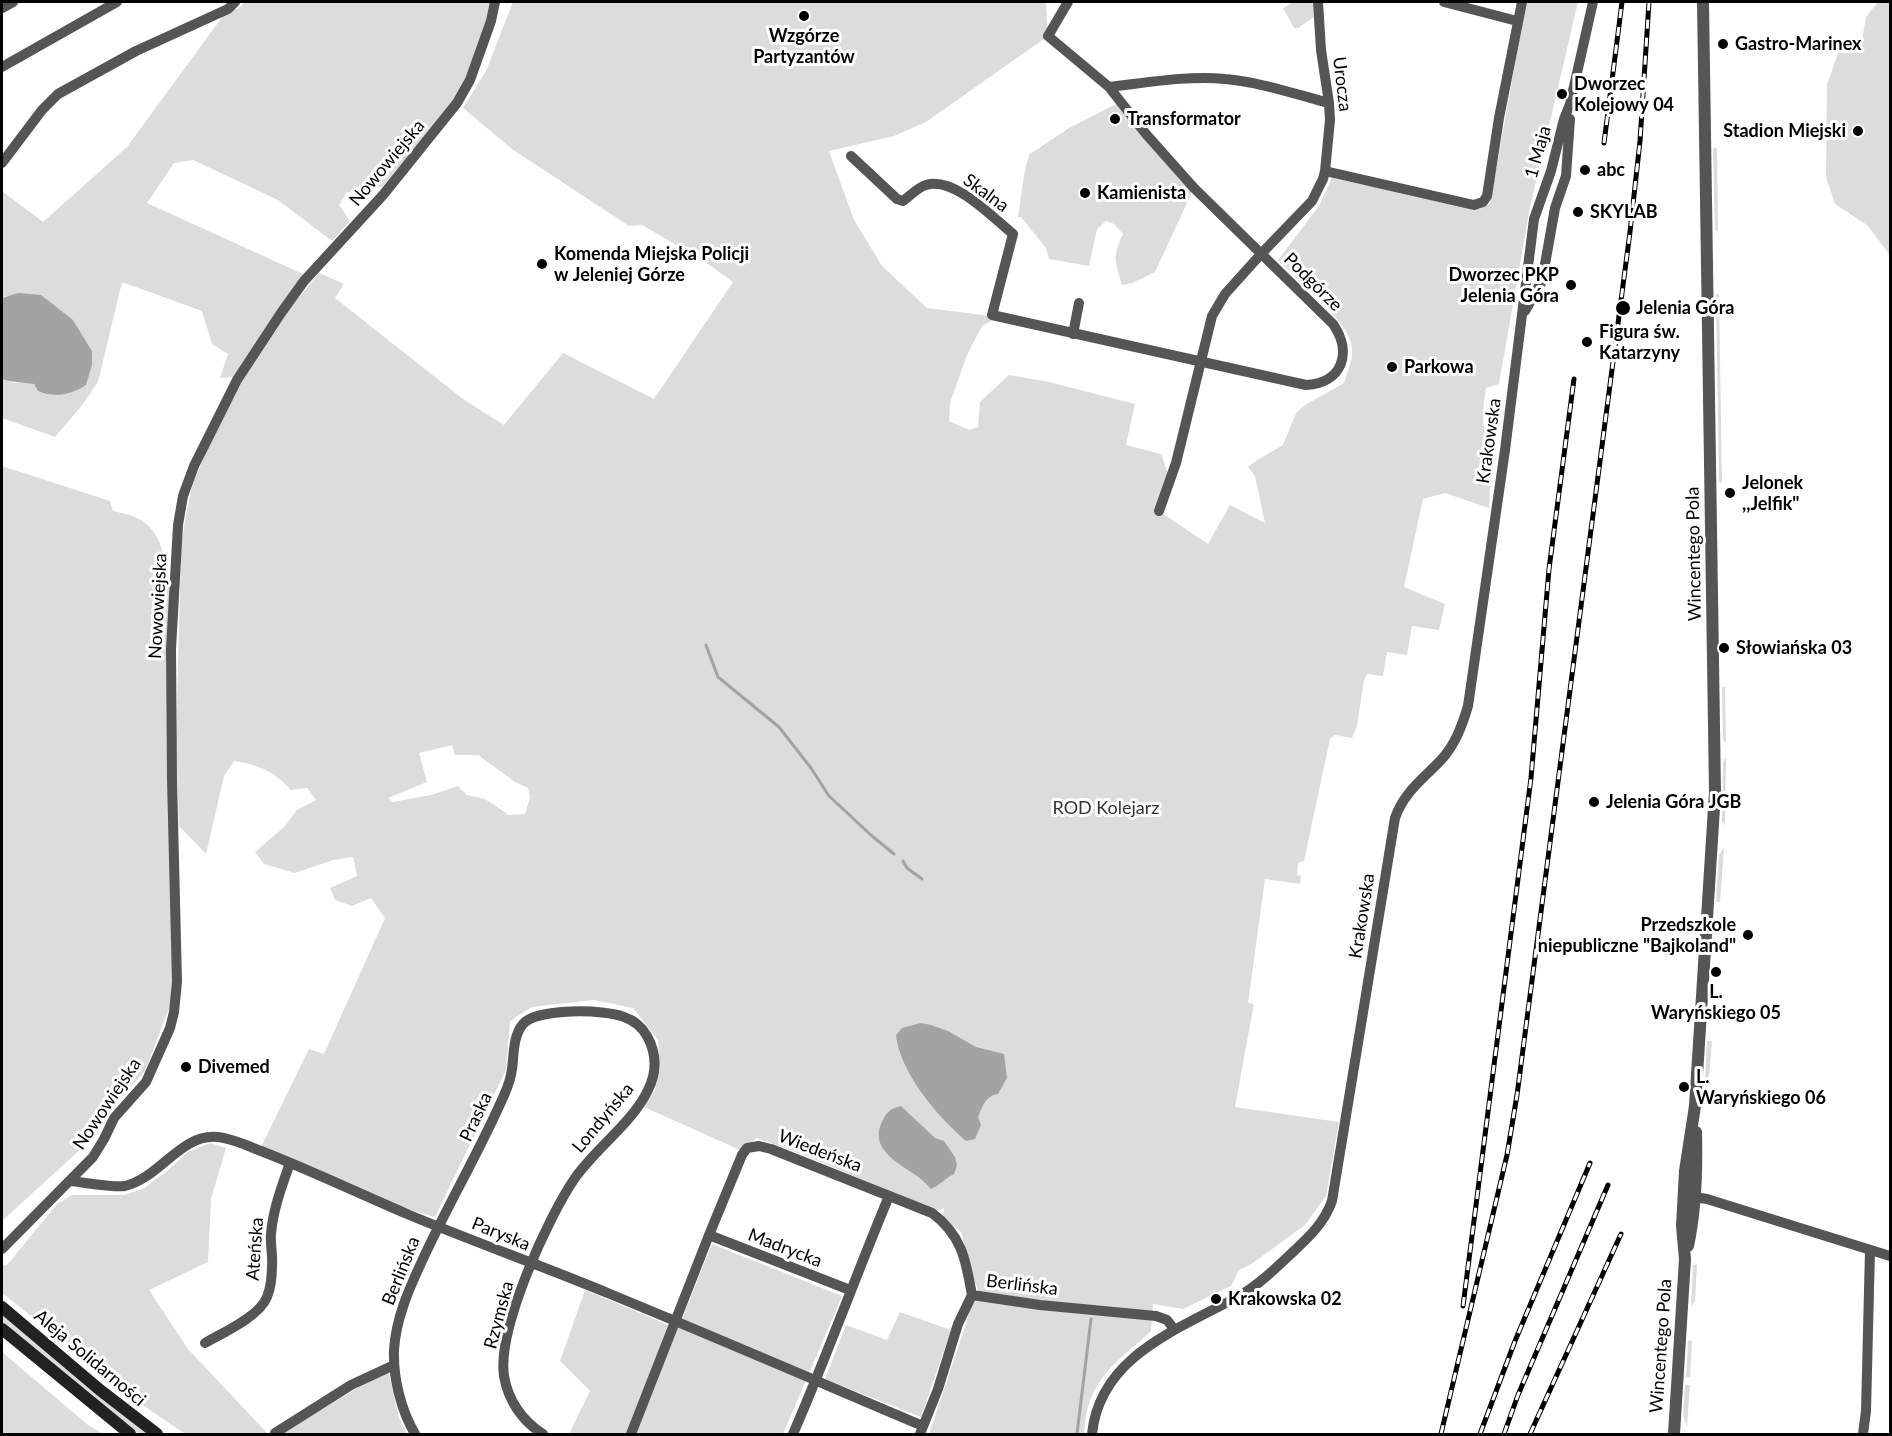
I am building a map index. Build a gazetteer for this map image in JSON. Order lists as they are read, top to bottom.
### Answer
{
  "streets": {
    "main road": ["Aleja Solidarności"],
    "street": [
      "Urocza",
      "1 Maja",
      "Nowowiejska",
      "Skalna",
      "Podgórze",
      "Krakowska",
      "Wincentego Pola",
      "Praska",
      "Londyńska",
      "Wiedeńska",
      "Paryska",
      "Madrycka",
      "Ateńska",
      "Berlińska",
      "Rzymska"
    ]
  },
  "crossings": [
    ["Urocza", "Podgórze"],
    ["1 Maja", "Krakowska"],
    ["Nowowiejska", "Paryska"],
    ["Skalna", "Podgórze"],
    ["Krakowska", "Berlińska"],
    ["Praska", "Londyńska"],
    ["Praska", "Paryska"],
    ["Praska", "Berlińska"],
    ["Londyńska", "Paryska"],
    ["Londyńska", "Rzymska"],
    ["Wiedeńska", "Paryska"],
    ["Wiedeńska", "Madrycka"],
    ["Wiedeńska", "Berlińska"],
    ["Paryska", "Ateńska"],
    ["Paryska", "Berlińska"],
    ["Paryska", "Rzymska"]
  ],
  "parks": ["ROD Kolejarz"],
  "places": [
    "Wzgórze Partyzantów",
    "Gastro-Marinex",
    "Dworzec Kolejowy 04",
    "Transformator",
    "Stadion Miejski",
    "abc",
    "Kamienista",
    "SKYLAB",
    "Komenda Miejska Policji w Jeleniej Górze",
    "Dworzec PKP Jelenia Góra",
    "Jelenia Góra",
    "Figura św. Katarzyny",
    "Parkowa",
    "Jelonek ,,Jelfik\"",
    "Słowiańska 03",
    "Jelenia Góra JGB",
    "Przedszkole niepubliczne \"Bajkoland\"",
    "L. Waryńskiego 05",
    "Divemed",
    "L. Waryńskiego 06",
    "Krakowska 02"
  ]
}
